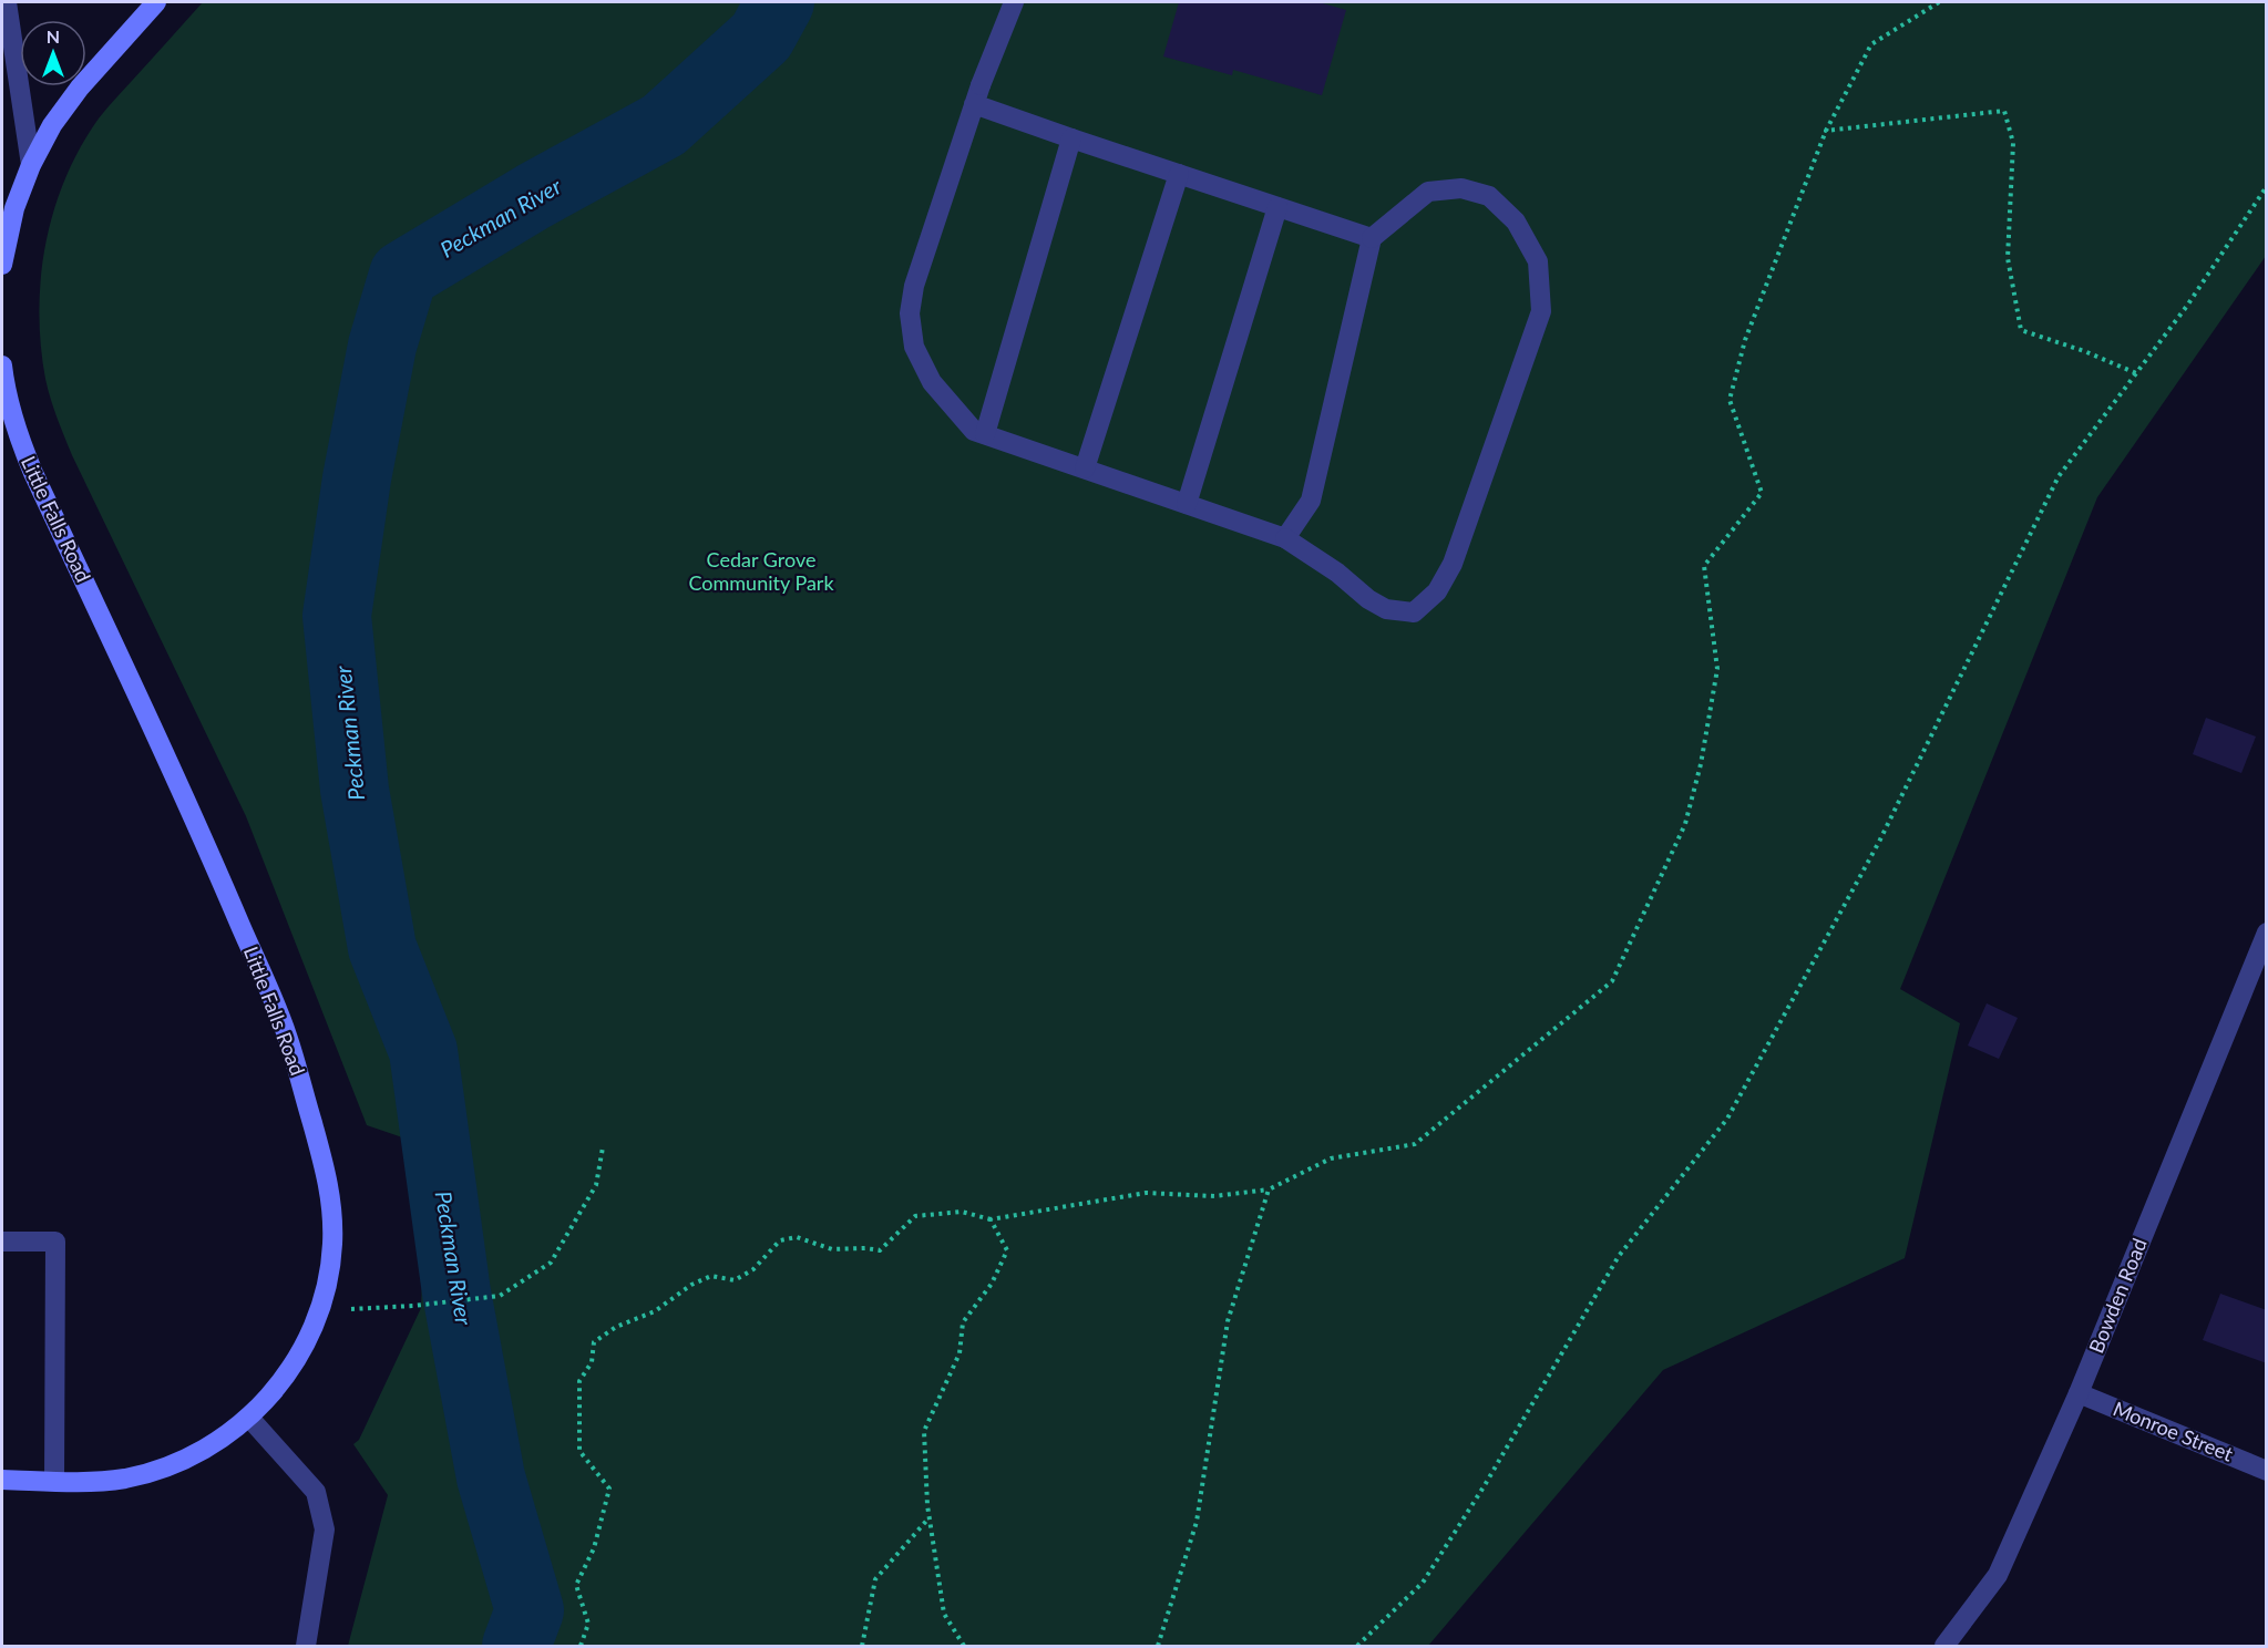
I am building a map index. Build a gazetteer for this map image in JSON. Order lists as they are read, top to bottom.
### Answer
{
  "streets": {
    "street": ["Little Falls Road", "Bowden Road", "Monroe Street"]
  },
  "crossings": [
    ["Bowden Road", "Monroe Street"]
  ],
  "water": ["Peckman River"],
  "parks": ["Cedar Grove Community Park"],
  "north": "top"
}
